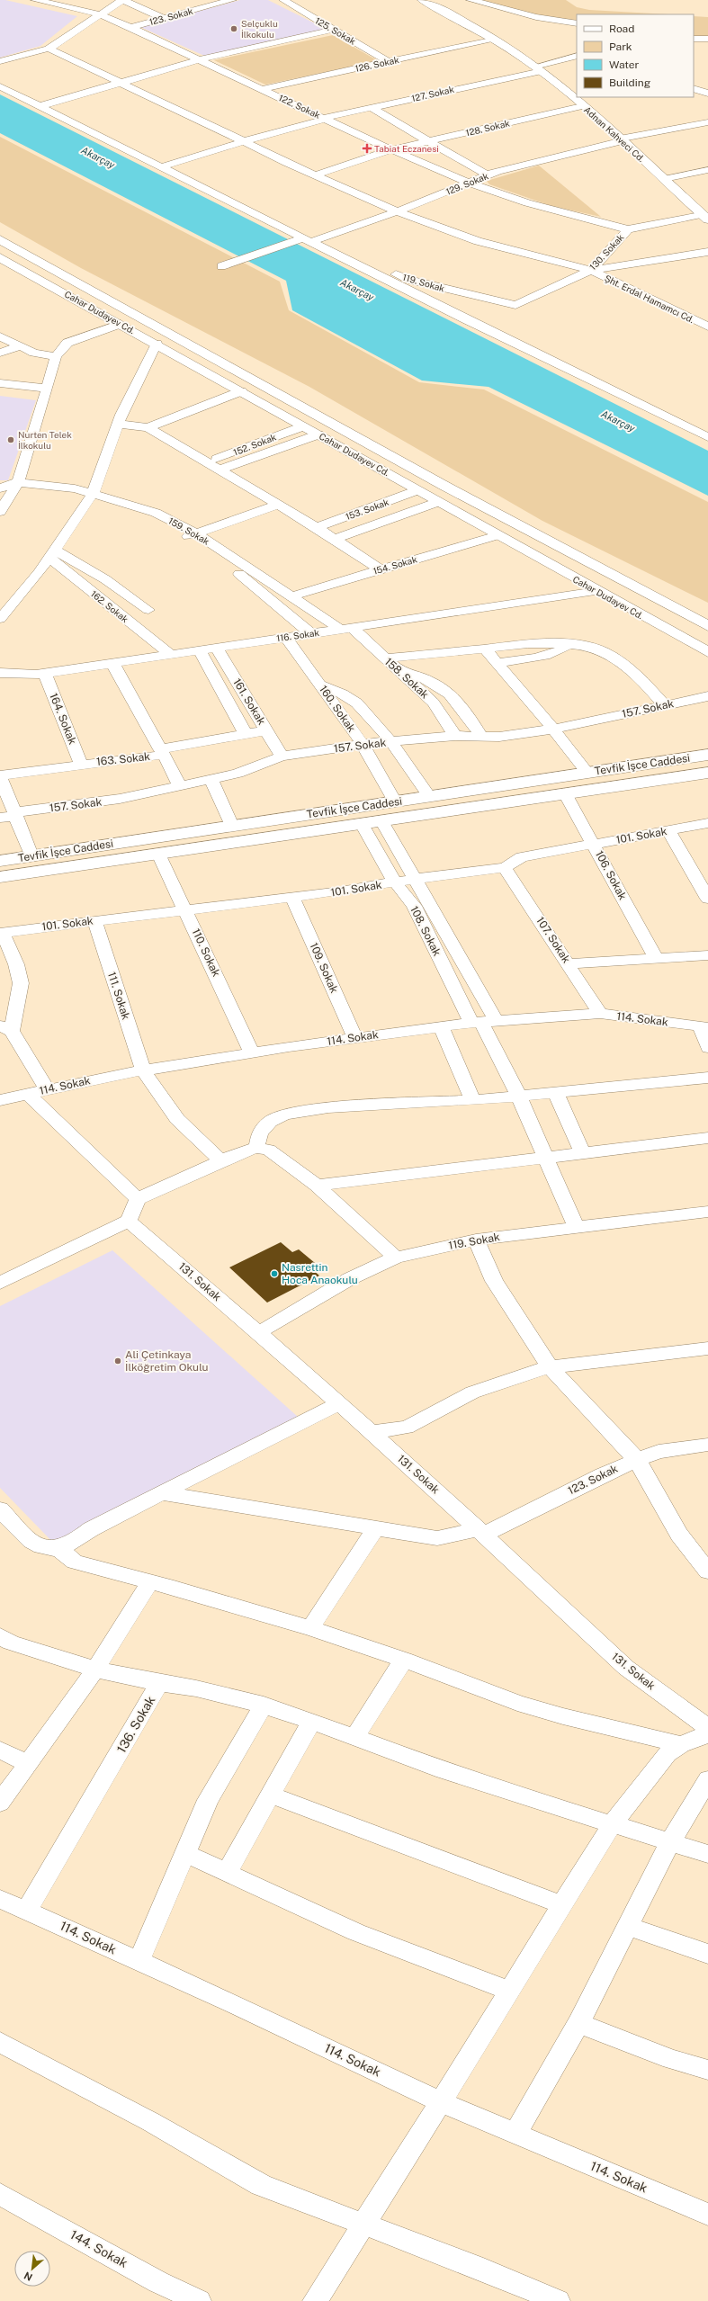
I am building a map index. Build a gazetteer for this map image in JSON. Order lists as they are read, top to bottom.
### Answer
{
  "streets": {
    "main road": ["Adnan Kahveci Cd.", "Cahar Dudayev Cd.", "Tevfik İşce Caddesi"],
    "street": [
      "123. Sokak",
      "125. Sokak",
      "126. Sokak",
      "127. Sokak",
      "122. Sokak",
      "128. Sokak",
      "129. Sokak",
      "130. Sokak",
      "119. Sokak",
      "Şht. Erdal Hamamcı Cd.",
      "152. Sokak",
      "153. Sokak",
      "159. Sokak",
      "154. Sokak",
      "162. Sokak",
      "116. Sokak",
      "158. Sokak",
      "161. Sokak",
      "160. Sokak",
      "157. Sokak",
      "164. Sokak",
      "163. Sokak",
      "101. Sokak",
      "106. Sokak",
      "108. Sokak",
      "107. Sokak",
      "110. Sokak",
      "109. Sokak",
      "111. Sokak",
      "114. Sokak",
      "131. Sokak",
      "136. Sokak",
      "144. Sokak"
    ]
  },
  "crossings": [
    ["123. Sokak", "122. Sokak"],
    ["123. Sokak", "131. Sokak"],
    ["125. Sokak", "126. Sokak"],
    ["126. Sokak", "122. Sokak"],
    ["126. Sokak", "Adnan Kahveci Cd."],
    ["127. Sokak", "122. Sokak"],
    ["127. Sokak", "Adnan Kahveci Cd."],
    ["122. Sokak", "128. Sokak"],
    ["122. Sokak", "129. Sokak"],
    ["122. Sokak", "130. Sokak"],
    ["128. Sokak", "Adnan Kahveci Cd."],
    ["Adnan Kahveci Cd.", "129. Sokak"],
    ["Adnan Kahveci Cd.", "130. Sokak"],
    ["129. Sokak", "119. Sokak"],
    ["130. Sokak", "119. Sokak"],
    ["130. Sokak", "Şht. Erdal Hamamcı Cd."],
    ["119. Sokak", "131. Sokak"],
    ["Cahar Dudayev Cd.", "152. Sokak"],
    ["Cahar Dudayev Cd.", "153. Sokak"],
    ["Cahar Dudayev Cd.", "154. Sokak"],
    ["Cahar Dudayev Cd.", "116. Sokak"],
    ["159. Sokak", "154. Sokak"],
    ["159. Sokak", "116. Sokak"],
    ["159. Sokak", "158. Sokak"],
    ["162. Sokak", "116. Sokak"],
    ["116. Sokak", "158. Sokak"],
    ["116. Sokak", "161. Sokak"],
    ["116. Sokak", "160. Sokak"],
    ["116. Sokak", "164. Sokak"],
    ["116. Sokak", "163. Sokak"],
    ["158. Sokak", "157. Sokak"],
    ["161. Sokak", "157. Sokak"],
    ["160. Sokak", "157. Sokak"],
    ["160. Sokak", "Tevfik İşce Caddesi"],
    ["164. Sokak", "163. Sokak"],
    ["Tevfik İşce Caddesi", "106. Sokak"],
    ["Tevfik İşce Caddesi", "108. Sokak"],
    ["Tevfik İşce Caddesi", "110. Sokak"],
    ["101. Sokak", "106. Sokak"],
    ["101. Sokak", "108. Sokak"],
    ["101. Sokak", "107. Sokak"],
    ["101. Sokak", "110. Sokak"],
    ["101. Sokak", "109. Sokak"],
    ["101. Sokak", "111. Sokak"],
    ["108. Sokak", "114. Sokak"],
    ["107. Sokak", "114. Sokak"],
    ["110. Sokak", "114. Sokak"],
    ["109. Sokak", "114. Sokak"],
    ["111. Sokak", "114. Sokak"],
    ["114. Sokak", "136. Sokak"]
  ],
  "water": ["Akarçay"],
  "places": {
    "other": [
      "Selçuklu İlkokulu",
      "Nurten Telek İlkokulu",
      "Nasrettin Hoca Anaokulu",
      "Ali Çetinkaya İlköğretim Okulu"
    ],
    "health": ["Tabiat Eczanesi"]
  },
  "legend": [
    "Road",
    "Park",
    "Water",
    "Building"
  ],
  "north": "bottom left"
}
